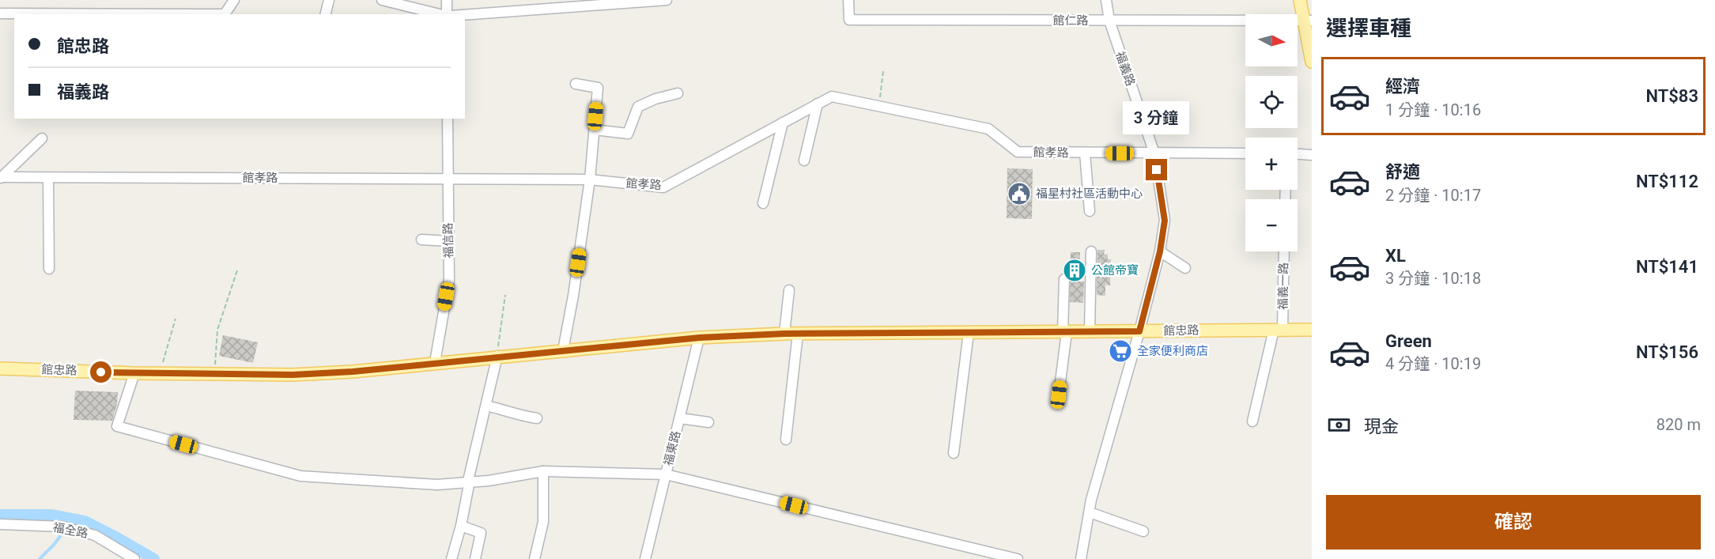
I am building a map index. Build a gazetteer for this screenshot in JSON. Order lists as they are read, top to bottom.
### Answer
{
  "streets": {
    "main road": ["館忠路"],
    "street": [
      "館仁路",
      "福義路",
      "館孝路",
      "福信路",
      "福義一路",
      "福東路",
      "福全路"
    ]
  },
  "crossings": [
    ["館仁路", "福義路"],
    ["福義路", "館孝路"],
    ["福義路", "館忠路"],
    ["館孝路", "福信路"],
    ["福信路", "館忠路"],
    ["福義一路", "館忠路"],
    ["館忠路", "福東路"]
  ],
  "places": {
    "public building": ["福星村社區活動中心"],
    "building": ["公館帝寶"],
    "supermarket": ["全家便利商店"]
  },
  "north": "right",
  "page": {
    "heading": "選擇車種",
    "map_buttons": ["+", "−"],
    "banner": ["館忠路", "福義路"],
    "list": [
      {
        "name": "經濟",
        "note": "1 分鐘 · 10:16",
        "value": "NT$83"
      },
      {
        "name": "舒適",
        "note": "2 分鐘 · 10:17",
        "value": "NT$112"
      },
      {
        "name": "XL",
        "note": "3 分鐘 · 10:18",
        "value": "NT$141"
      },
      {
        "name": "Green",
        "note": "4 分鐘 · 10:19",
        "value": "NT$156"
      }
    ],
    "bubble": "3 分鐘",
    "pay": ["現金", "820 m"],
    "buttons": "確認"
  }
}
